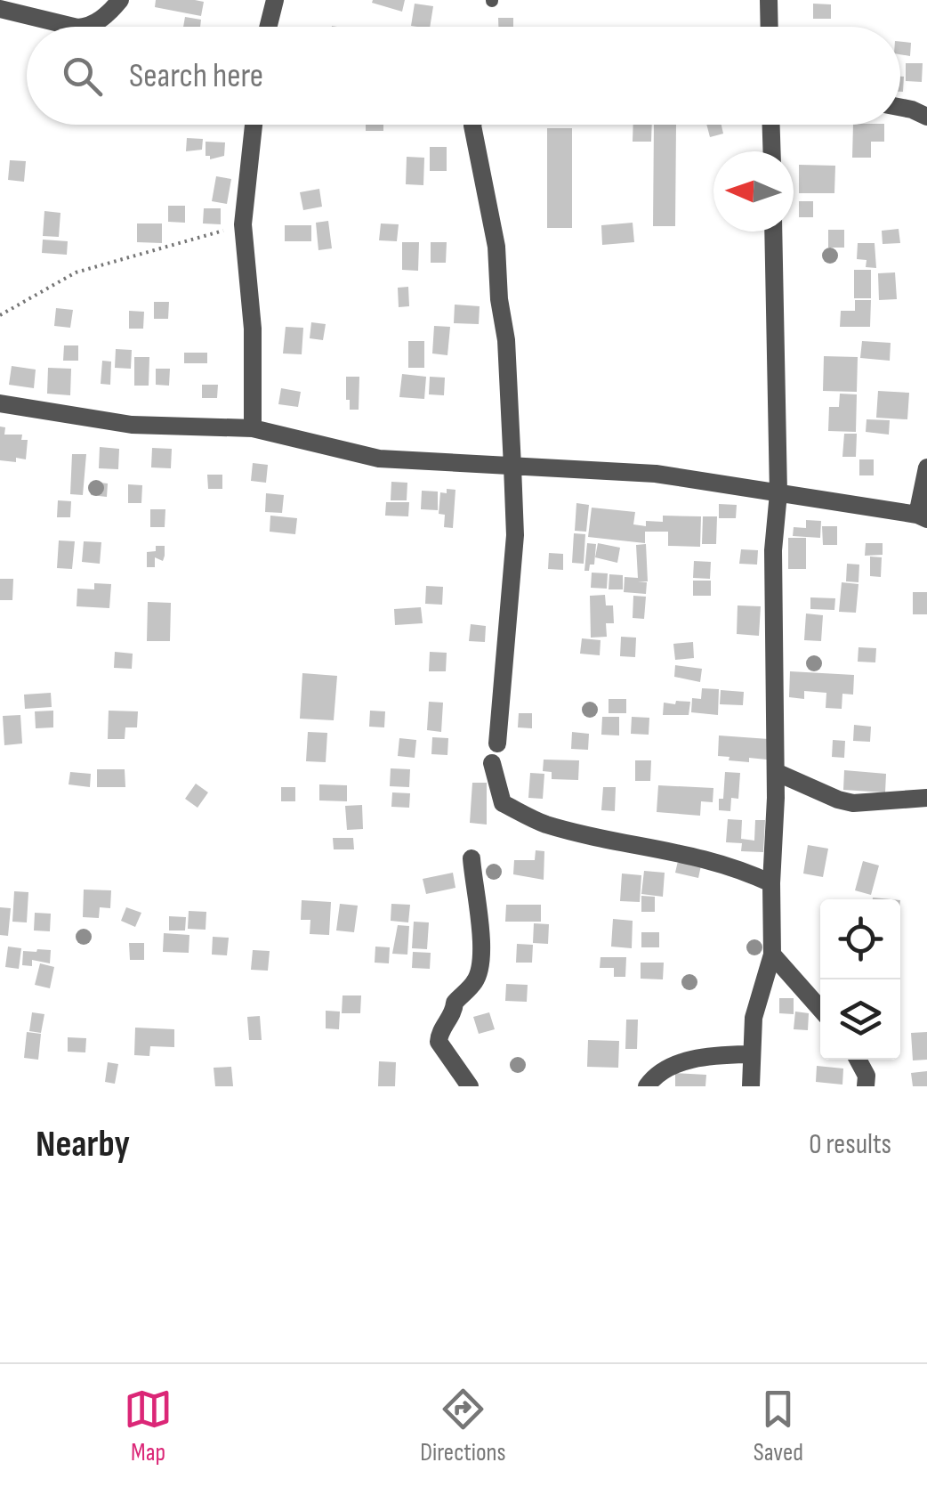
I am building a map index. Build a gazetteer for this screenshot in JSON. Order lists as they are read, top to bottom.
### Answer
{
  "north": "left",
  "page": {
    "search": "Search here",
    "heading": ["Nearby", "0 results"],
    "nav": ["Map", "Directions", "Saved"]
  }
}
